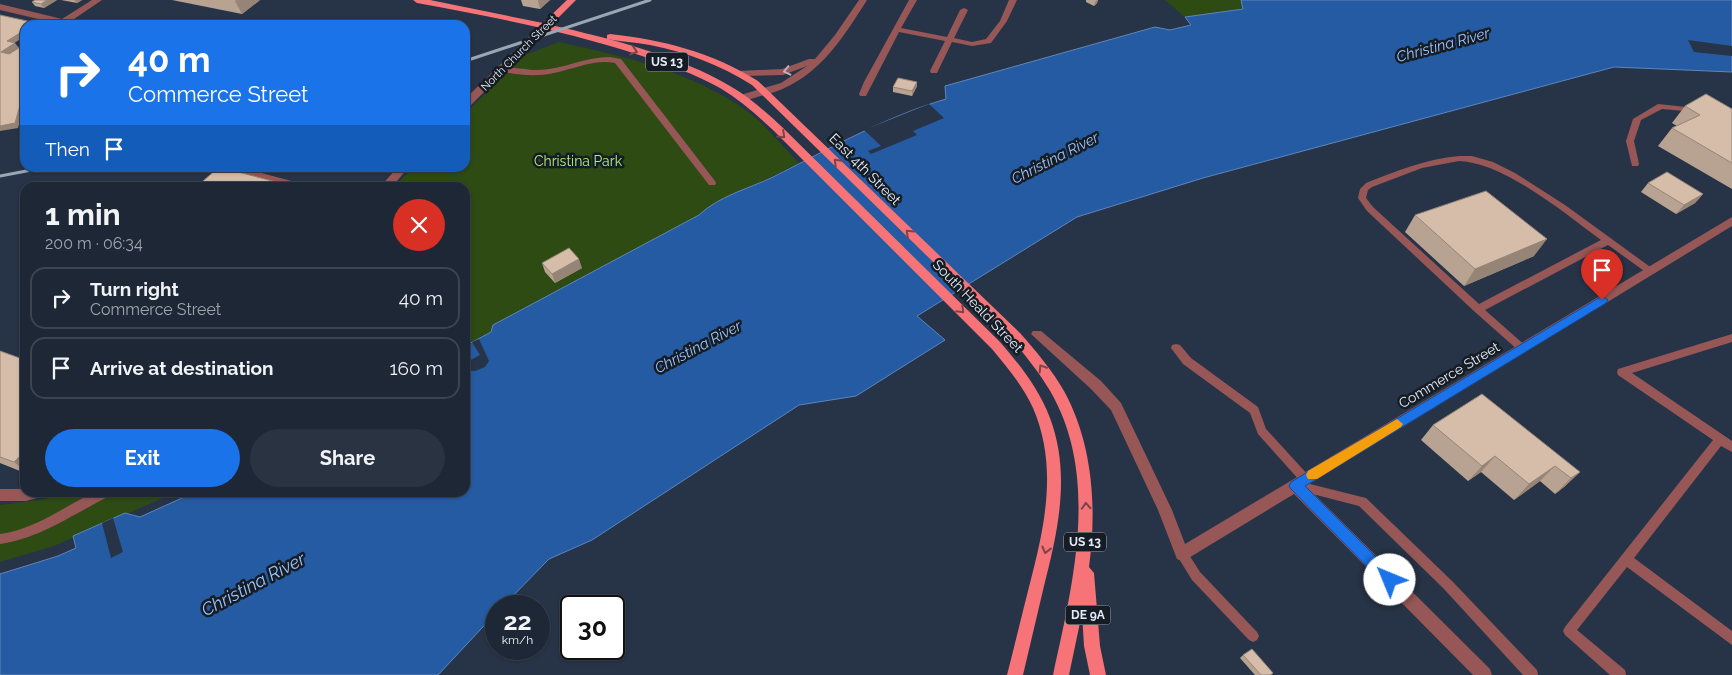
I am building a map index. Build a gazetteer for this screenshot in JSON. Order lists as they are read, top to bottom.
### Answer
{
  "streets": {
    "main road": [
      "North Church Street",
      "US 13",
      "East 4th Street",
      "South Heald Street",
      "DE 9A"
    ],
    "street": ["Commerce Street"]
  },
  "crossings": [
    ["North Church Street", "East 4th Street"],
    ["US 13", "East 4th Street"],
    ["US 13", "DE 9A"],
    ["East 4th Street", "South Heald Street"],
    ["East 4th Street", "DE 9A"]
  ],
  "one_way": ["South Heald Street"],
  "water": ["Christina River"],
  "parks": ["Christina Park"],
  "page": {
    "turn": ["40 m", "Commerce Street"],
    "then": "Then",
    "heading": ["1 min", "200 m · 06:34"],
    "list": [
      {
        "name": "Turn right",
        "note": "Commerce Street",
        "value": "40 m"
      },
      {
        "name": "Arrive at destination",
        "value": "160 m"
      }
    ],
    "buttons": ["Exit", "Share"],
    "speed": "22 km/h",
    "limit": "30"
  }
}
